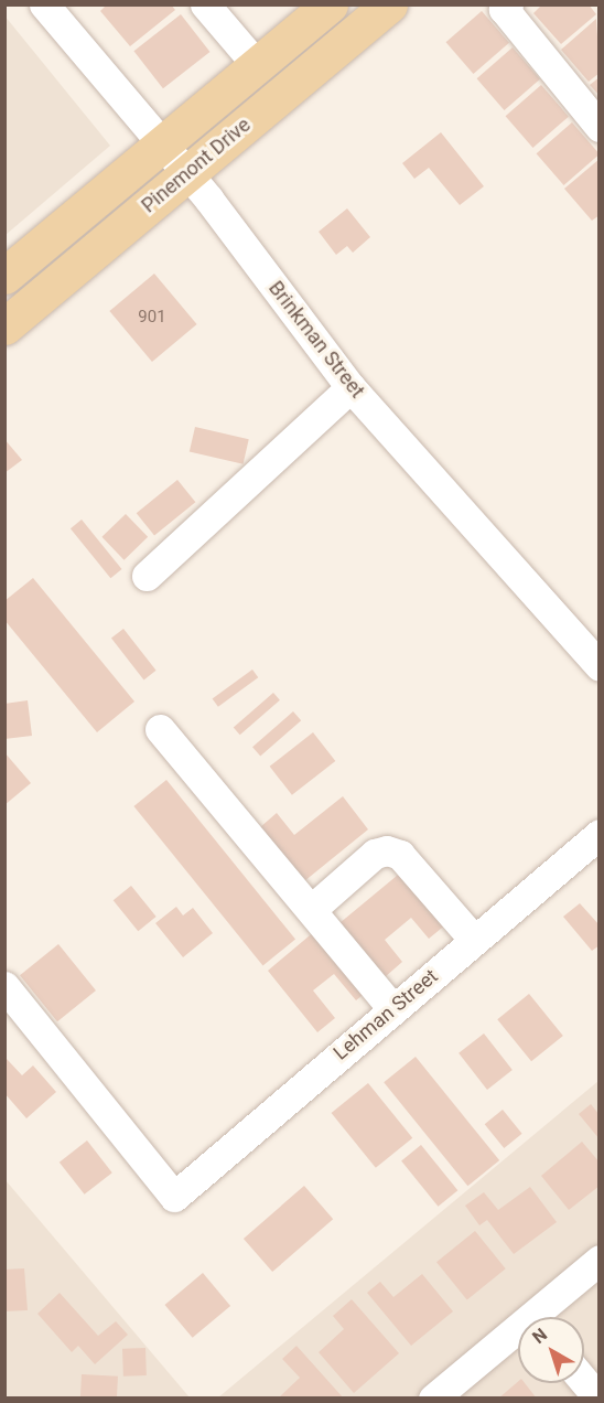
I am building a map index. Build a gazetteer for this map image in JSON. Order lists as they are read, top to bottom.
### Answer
{
  "streets": {
    "main road": ["Pinemont Drive"],
    "street": ["Brinkman Street", "Lehman Street"]
  },
  "crossings": [
    ["Pinemont Drive", "Brinkman Street"]
  ],
  "house_numbers": ["901"],
  "north": "top left"
}
